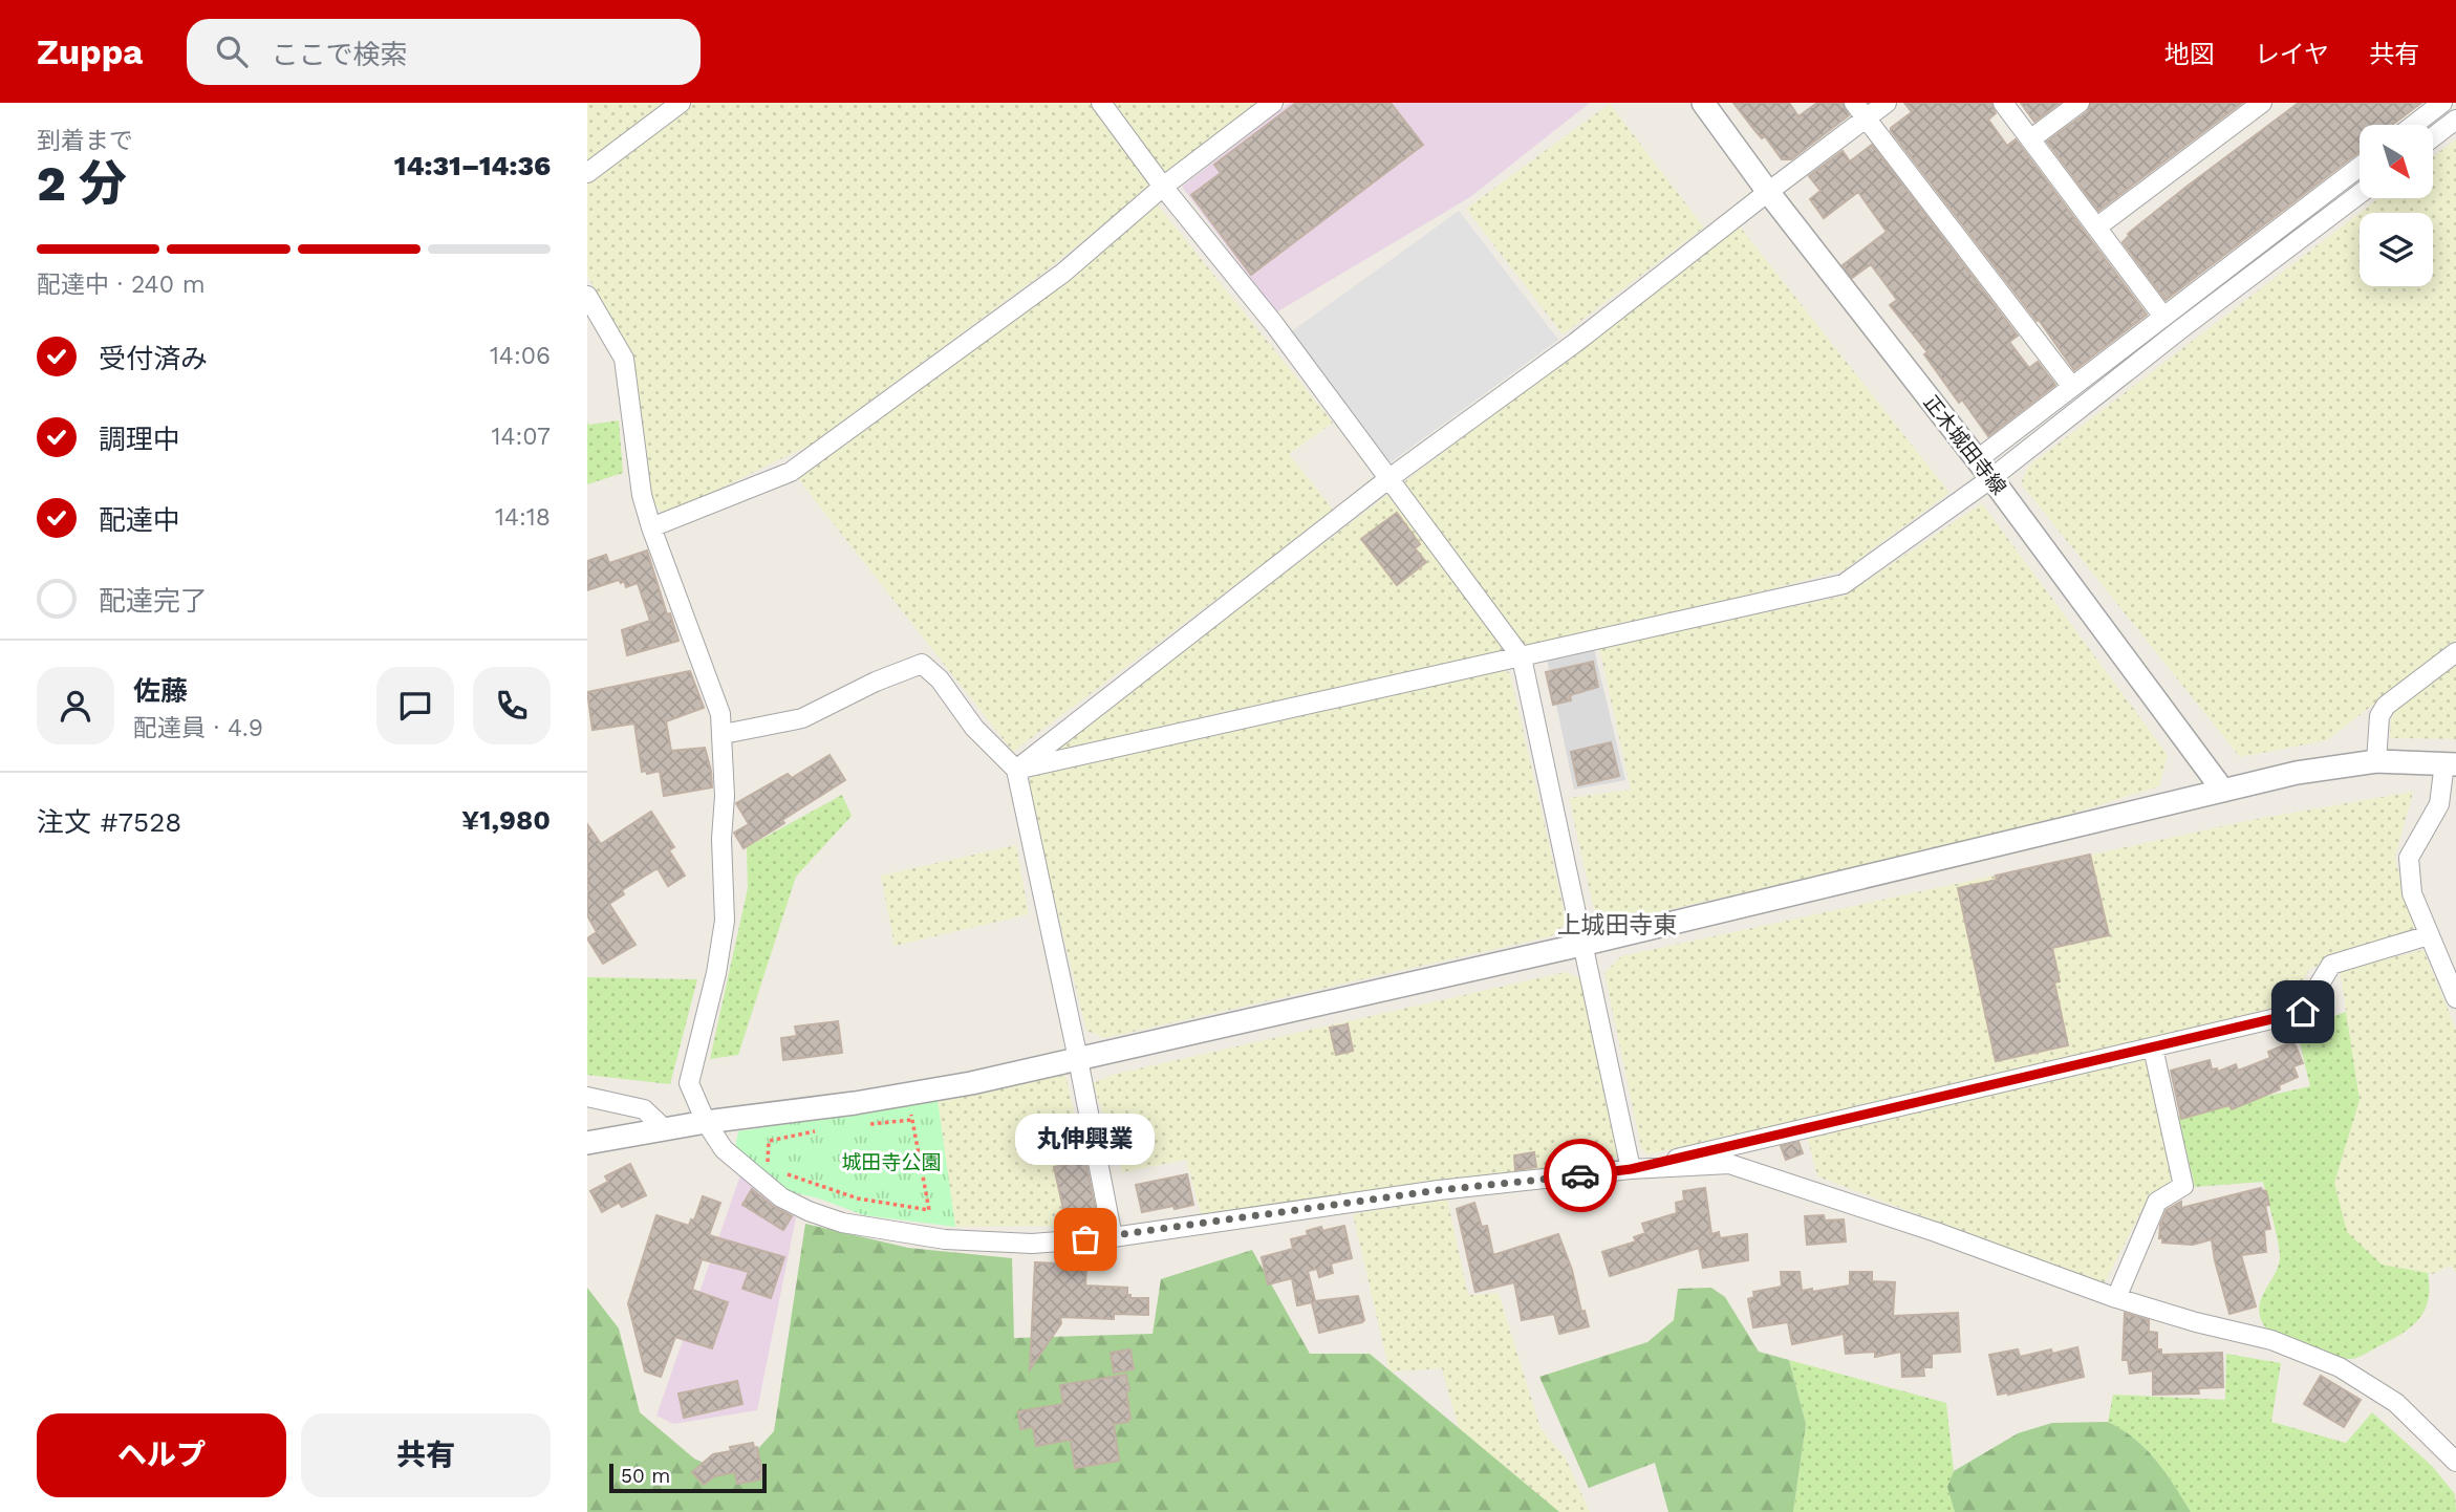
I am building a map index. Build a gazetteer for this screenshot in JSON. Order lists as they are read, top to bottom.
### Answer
{
  "streets": {
    "street": ["正木城田寺線"]
  },
  "districts": ["上城田寺東"],
  "parks": ["城田寺公園"],
  "places": ["丸伸興業"],
  "scale_bar": "50 m",
  "north": "bottom right",
  "page": {
    "header": "Zuppa",
    "search": "ここで検索",
    "nav": ["地図", "レイヤ", "共有"],
    "heading": ["2 分", "到着まで", "14:31–14:36"],
    "panel": [
      "佐藤",
      "配達員 · 4.9",
      "注文 #7528",
      "¥1,980"
    ],
    "bar": "配達中 · 240 m",
    "list": [
      ["受付済み", "14:06"],
      ["調理中", "14:07"],
      ["配達中", "14:18"],
      "配達完了"
    ],
    "bubble": "丸伸興業",
    "buttons": ["ヘルプ", "共有"],
    "scale": "50 m"
  }
}
